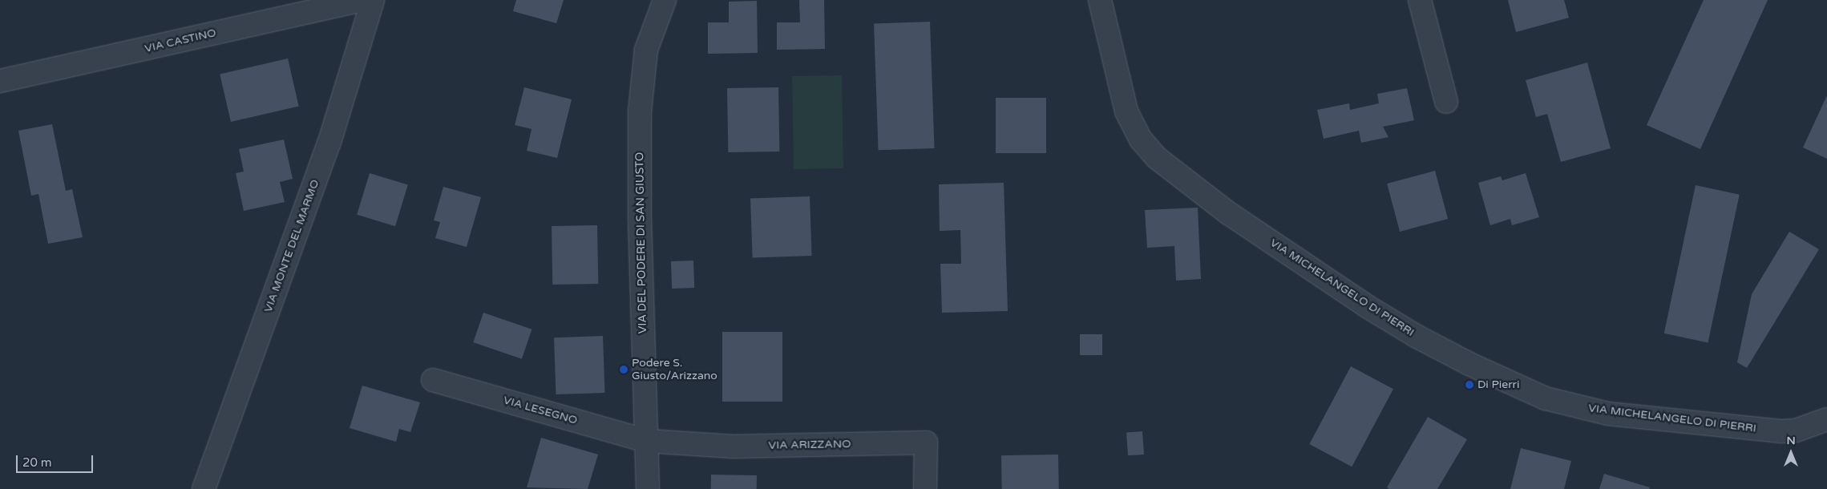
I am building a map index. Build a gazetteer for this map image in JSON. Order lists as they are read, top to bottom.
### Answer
{
  "streets": {
    "street": [
      "VIA CASTINO",
      "VIA DEL PODERE DI SAN GIUSTO",
      "VIA MONTE DEL MARMO",
      "VIA MICHELANGELO DI PIERRI",
      "VIA LESEGNO",
      "VIA ARIZZANO"
    ]
  },
  "crossings": [
    ["VIA DEL PODERE DI SAN GIUSTO", "VIA LESEGNO"],
    ["VIA DEL PODERE DI SAN GIUSTO", "VIA ARIZZANO"],
    ["VIA LESEGNO", "VIA ARIZZANO"]
  ],
  "places": ["Podere S. Giusto/Arizzano", "Di Pierri"],
  "scale_bar": "20 m",
  "north": "top"
}
